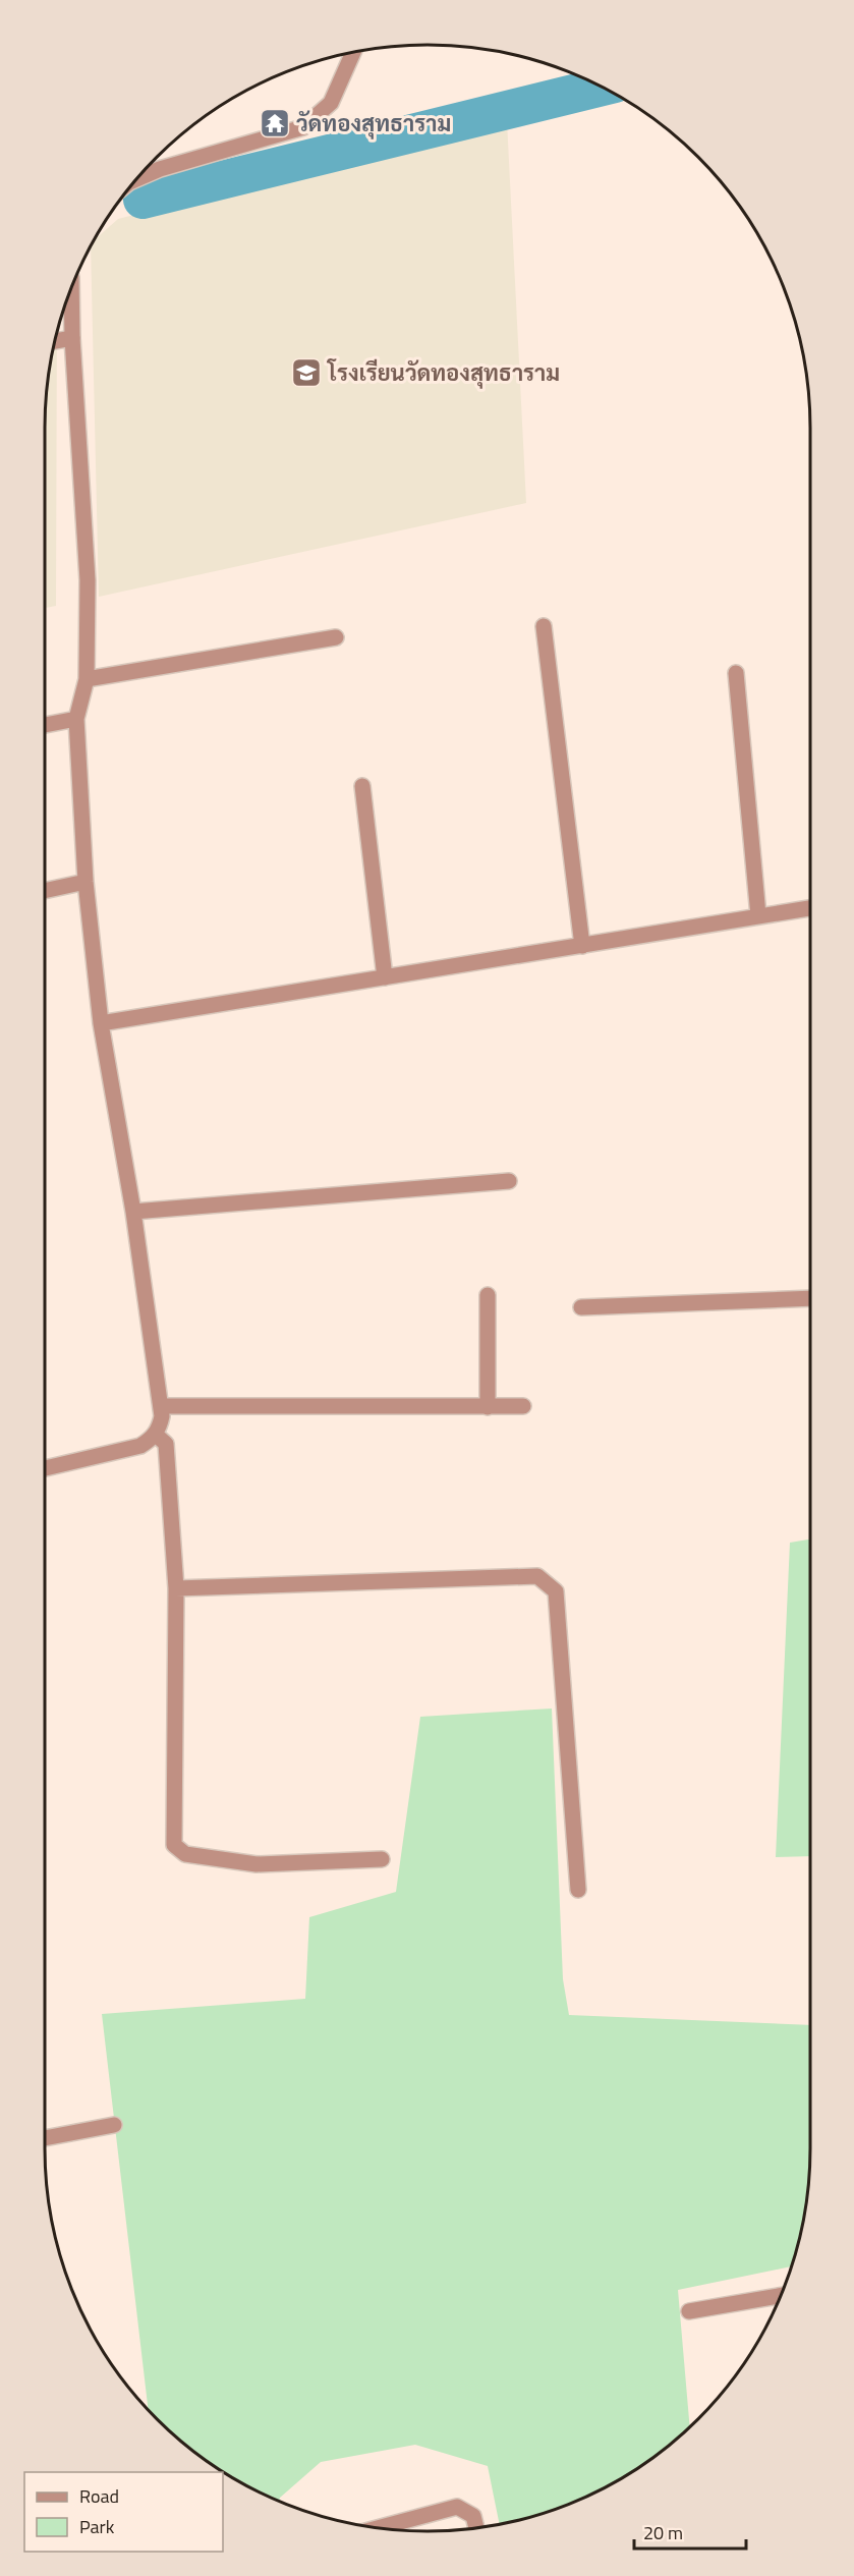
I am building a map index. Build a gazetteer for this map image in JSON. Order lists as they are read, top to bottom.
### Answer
{
  "places": {
    "temple": ["วัดทองสุทธาราม"],
    "school or university": ["โรงเรียนวัดทองสุทธาราม"]
  },
  "legend": ["Road", "Park"],
  "scale_bar": "20 m"
}
